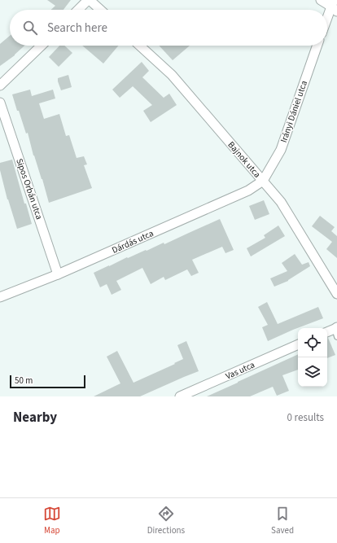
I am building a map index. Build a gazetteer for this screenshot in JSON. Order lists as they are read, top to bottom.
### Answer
{
  "streets": {
    "street": [
      "Irányi Dániel utca",
      "Bajnok utca",
      "Sipos Orbán utca",
      "Dárdás utca",
      "Vas utca"
    ]
  },
  "crossings": [
    ["Irányi Dániel utca", "Bajnok utca"],
    ["Irányi Dániel utca", "Dárdás utca"],
    ["Bajnok utca", "Dárdás utca"],
    ["Sipos Orbán utca", "Dárdás utca"]
  ],
  "scale_bar": "50 m",
  "page": {
    "search": "Search here",
    "scale": "50 m",
    "heading": ["Nearby", "0 results"],
    "nav": ["Map", "Directions", "Saved"]
  }
}
